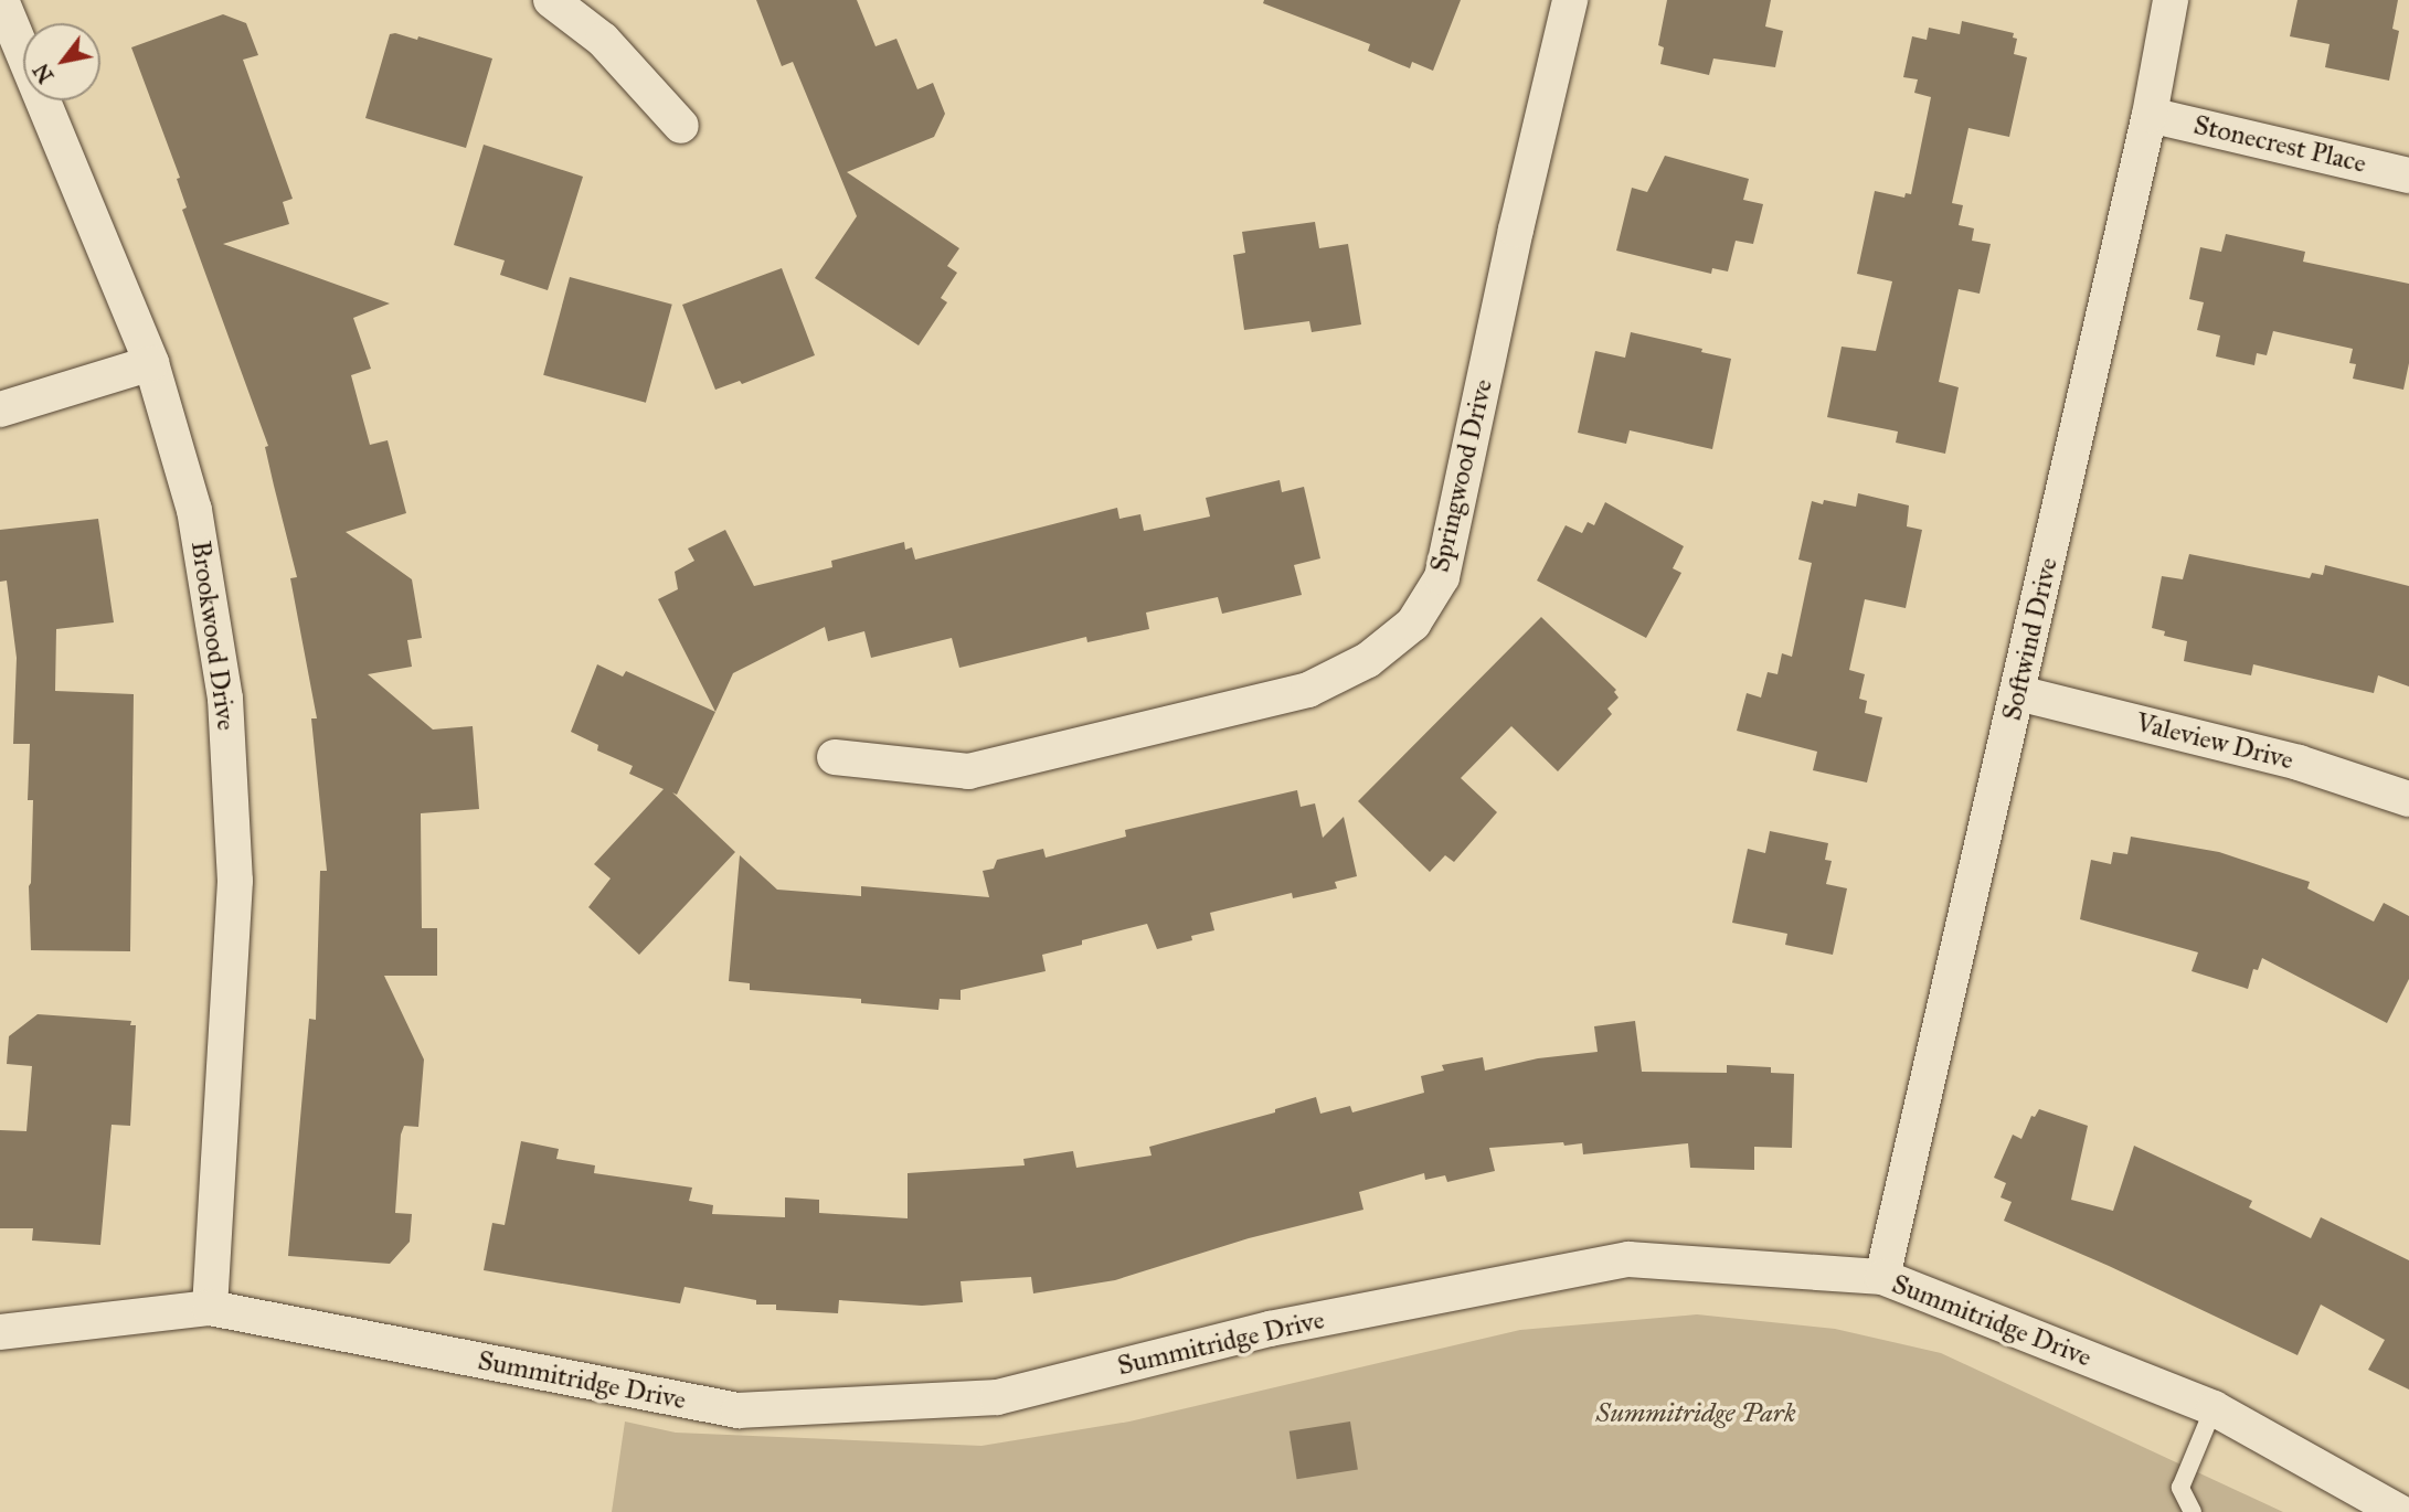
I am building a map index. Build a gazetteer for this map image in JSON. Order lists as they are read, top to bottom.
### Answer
{
  "streets": {
    "street": [
      "Stonecrest Place",
      "Springwood Drive",
      "Brookwood Drive",
      "Softwind Drive",
      "Valeview Drive",
      "Summitridge Drive"
    ]
  },
  "crossings": [
    ["Stonecrest Place", "Softwind Drive"],
    ["Brookwood Drive", "Summitridge Drive"],
    ["Softwind Drive", "Valeview Drive"],
    ["Softwind Drive", "Summitridge Drive"]
  ],
  "parks": ["Summitridge Park"],
  "north": "bottom left"
}
